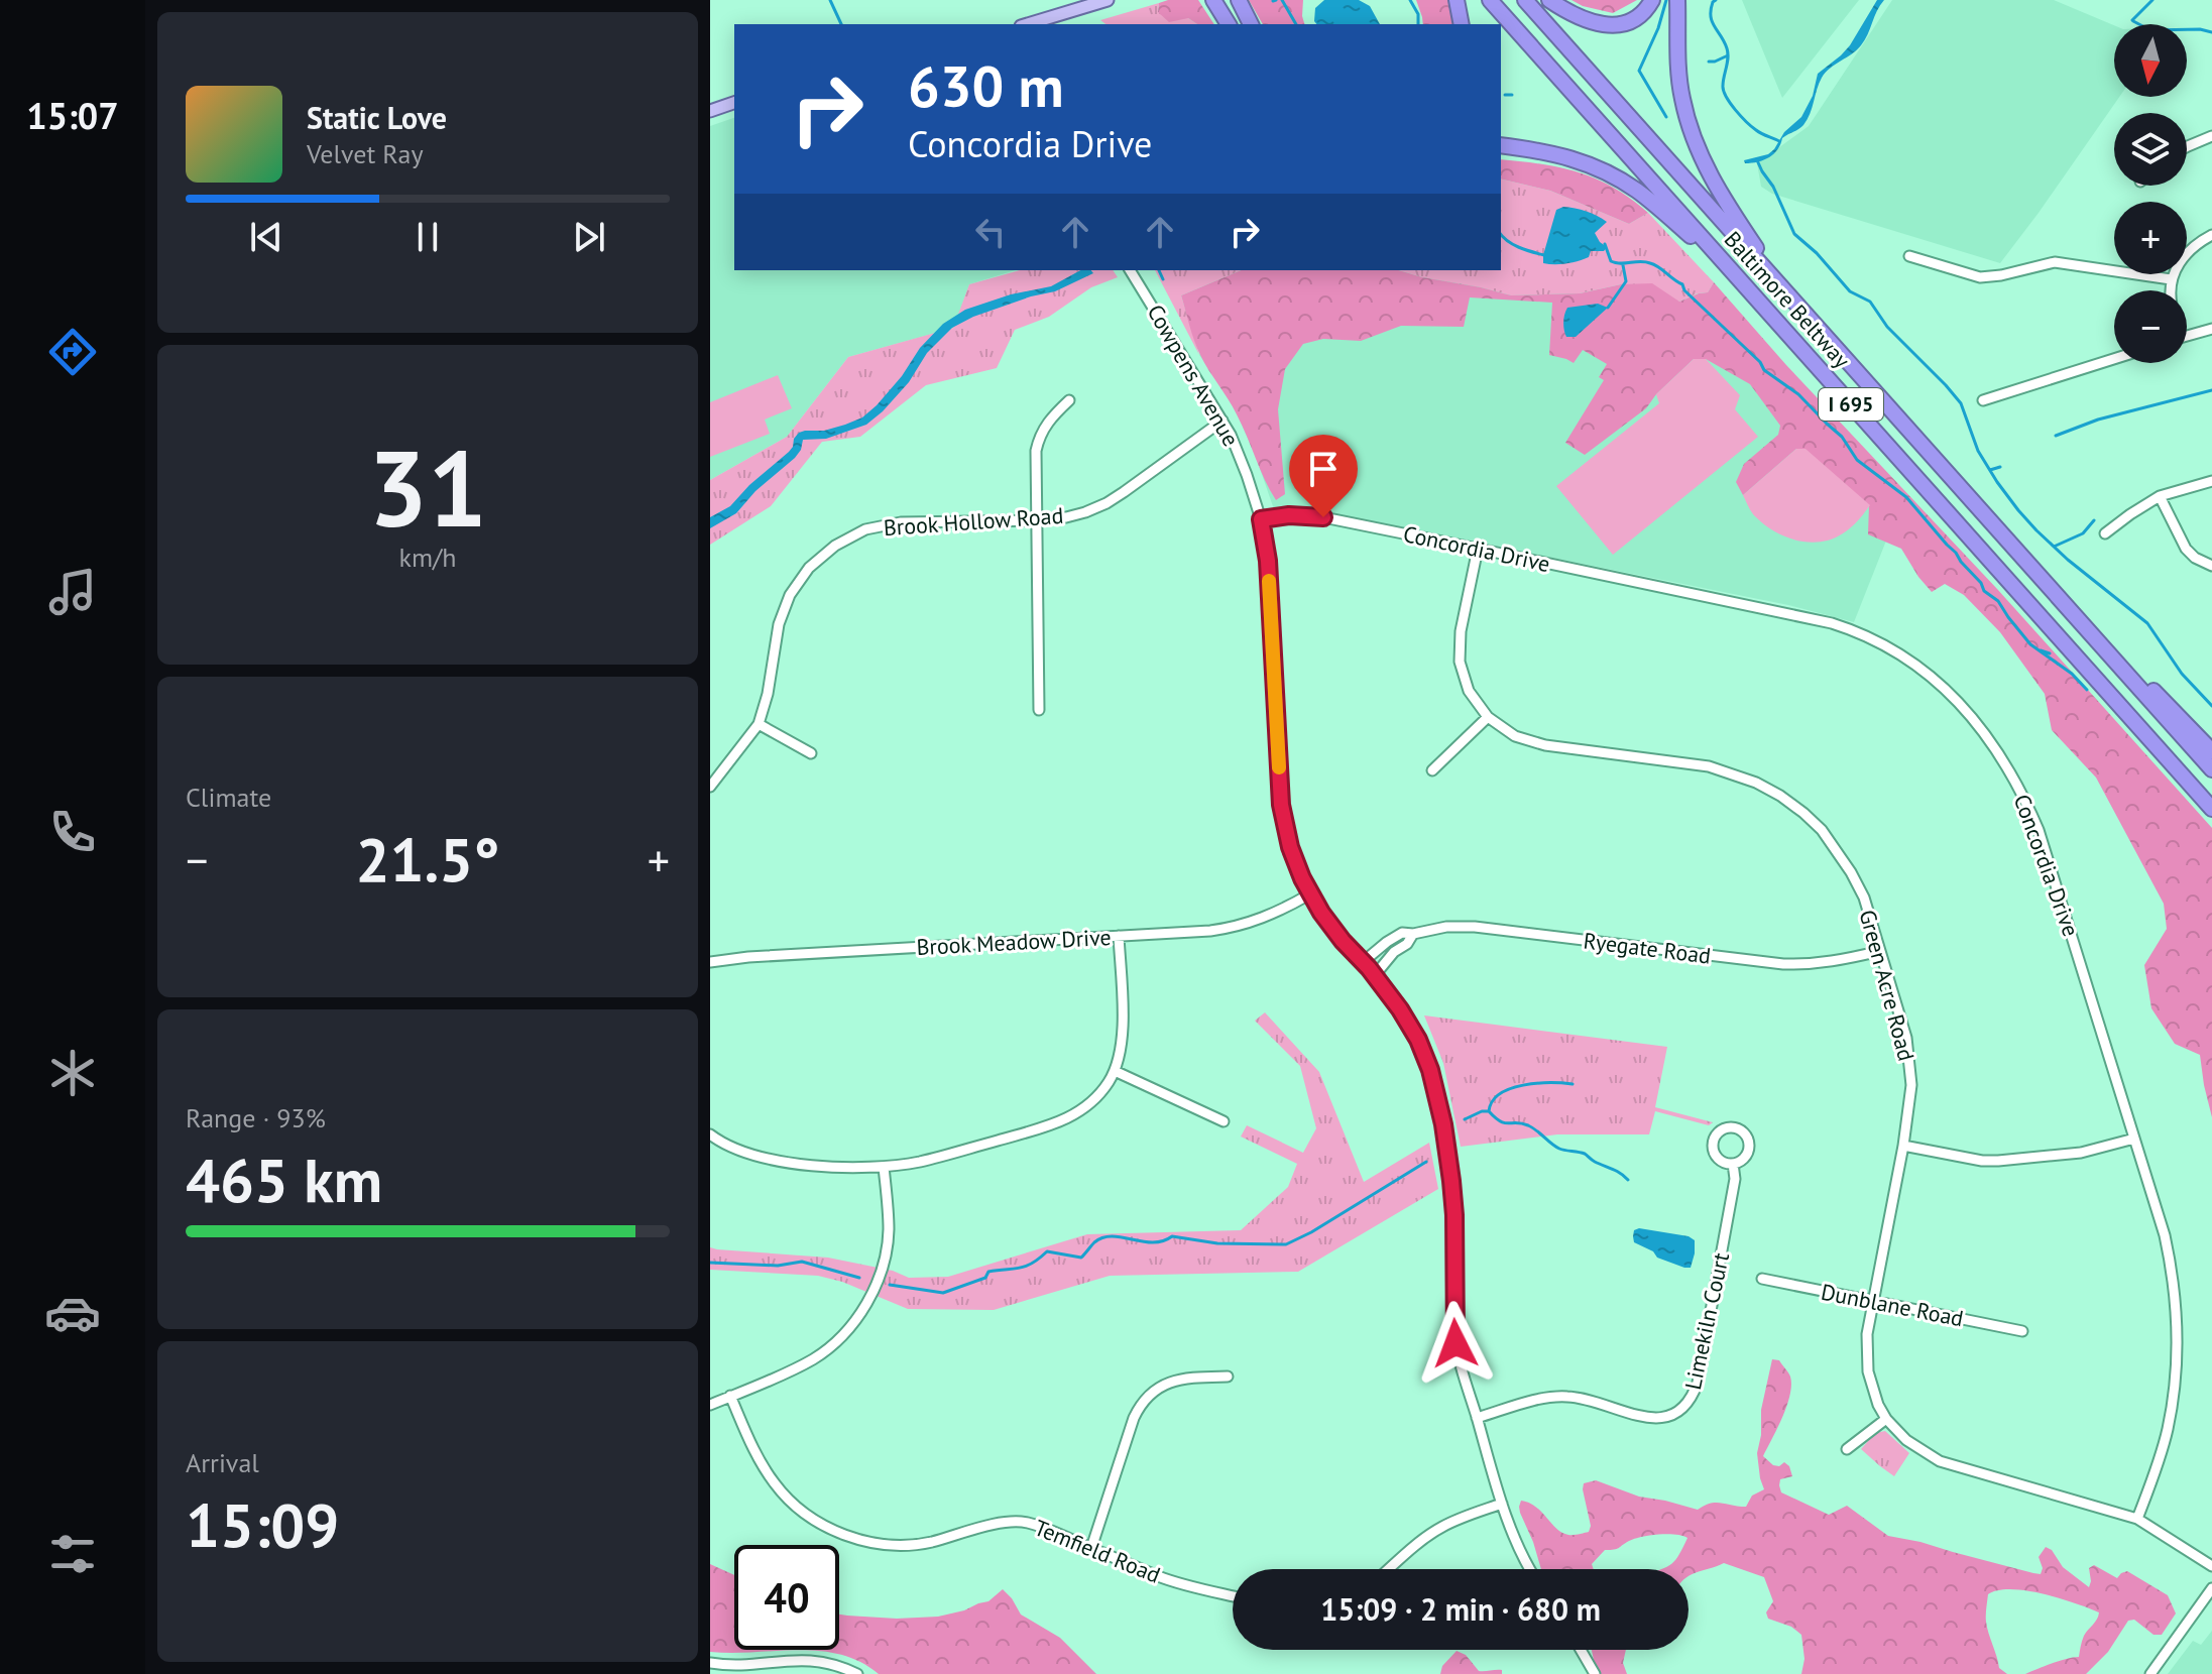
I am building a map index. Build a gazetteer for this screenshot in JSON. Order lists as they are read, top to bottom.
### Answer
{
  "streets": {
    "highway": ["Baltimore Beltway", "I 695"],
    "street": [
      "Cowpens Avenue",
      "Brook Hollow Road",
      "Concordia Drive",
      "Brook Meadow Drive",
      "Ryegate Road",
      "Green Acre Road",
      "Dunblane Road",
      "Limekiln Court",
      "Temfield Road"
    ]
  },
  "crossings": [
    ["Cowpens Avenue", "Brook Hollow Road"],
    ["Cowpens Avenue", "Concordia Drive"],
    ["Cowpens Avenue", "Brook Meadow Drive"],
    ["Cowpens Avenue", "Ryegate Road"],
    ["Cowpens Avenue", "Limekiln Court"],
    ["Concordia Drive", "Green Acre Road"],
    ["Ryegate Road", "Green Acre Road"],
    ["Green Acre Road", "Dunblane Road"]
  ],
  "north": "bottom",
  "page": {
    "tabs": "15:07",
    "map_buttons": ["+", "−"],
    "turn": ["630 m", "Concordia Drive"],
    "song": ["Static Love", "Velvet Ray"],
    "tile": [
      ["31", "km/h"],
      "Climate",
      ["Range · 93%", "465 km"],
      ["Arrival", "15:09"]
    ],
    "heat": ["−", "21.5°", "+"],
    "limit": "40",
    "trip": "15:09 · 2 min · 680 m"
  }
}
